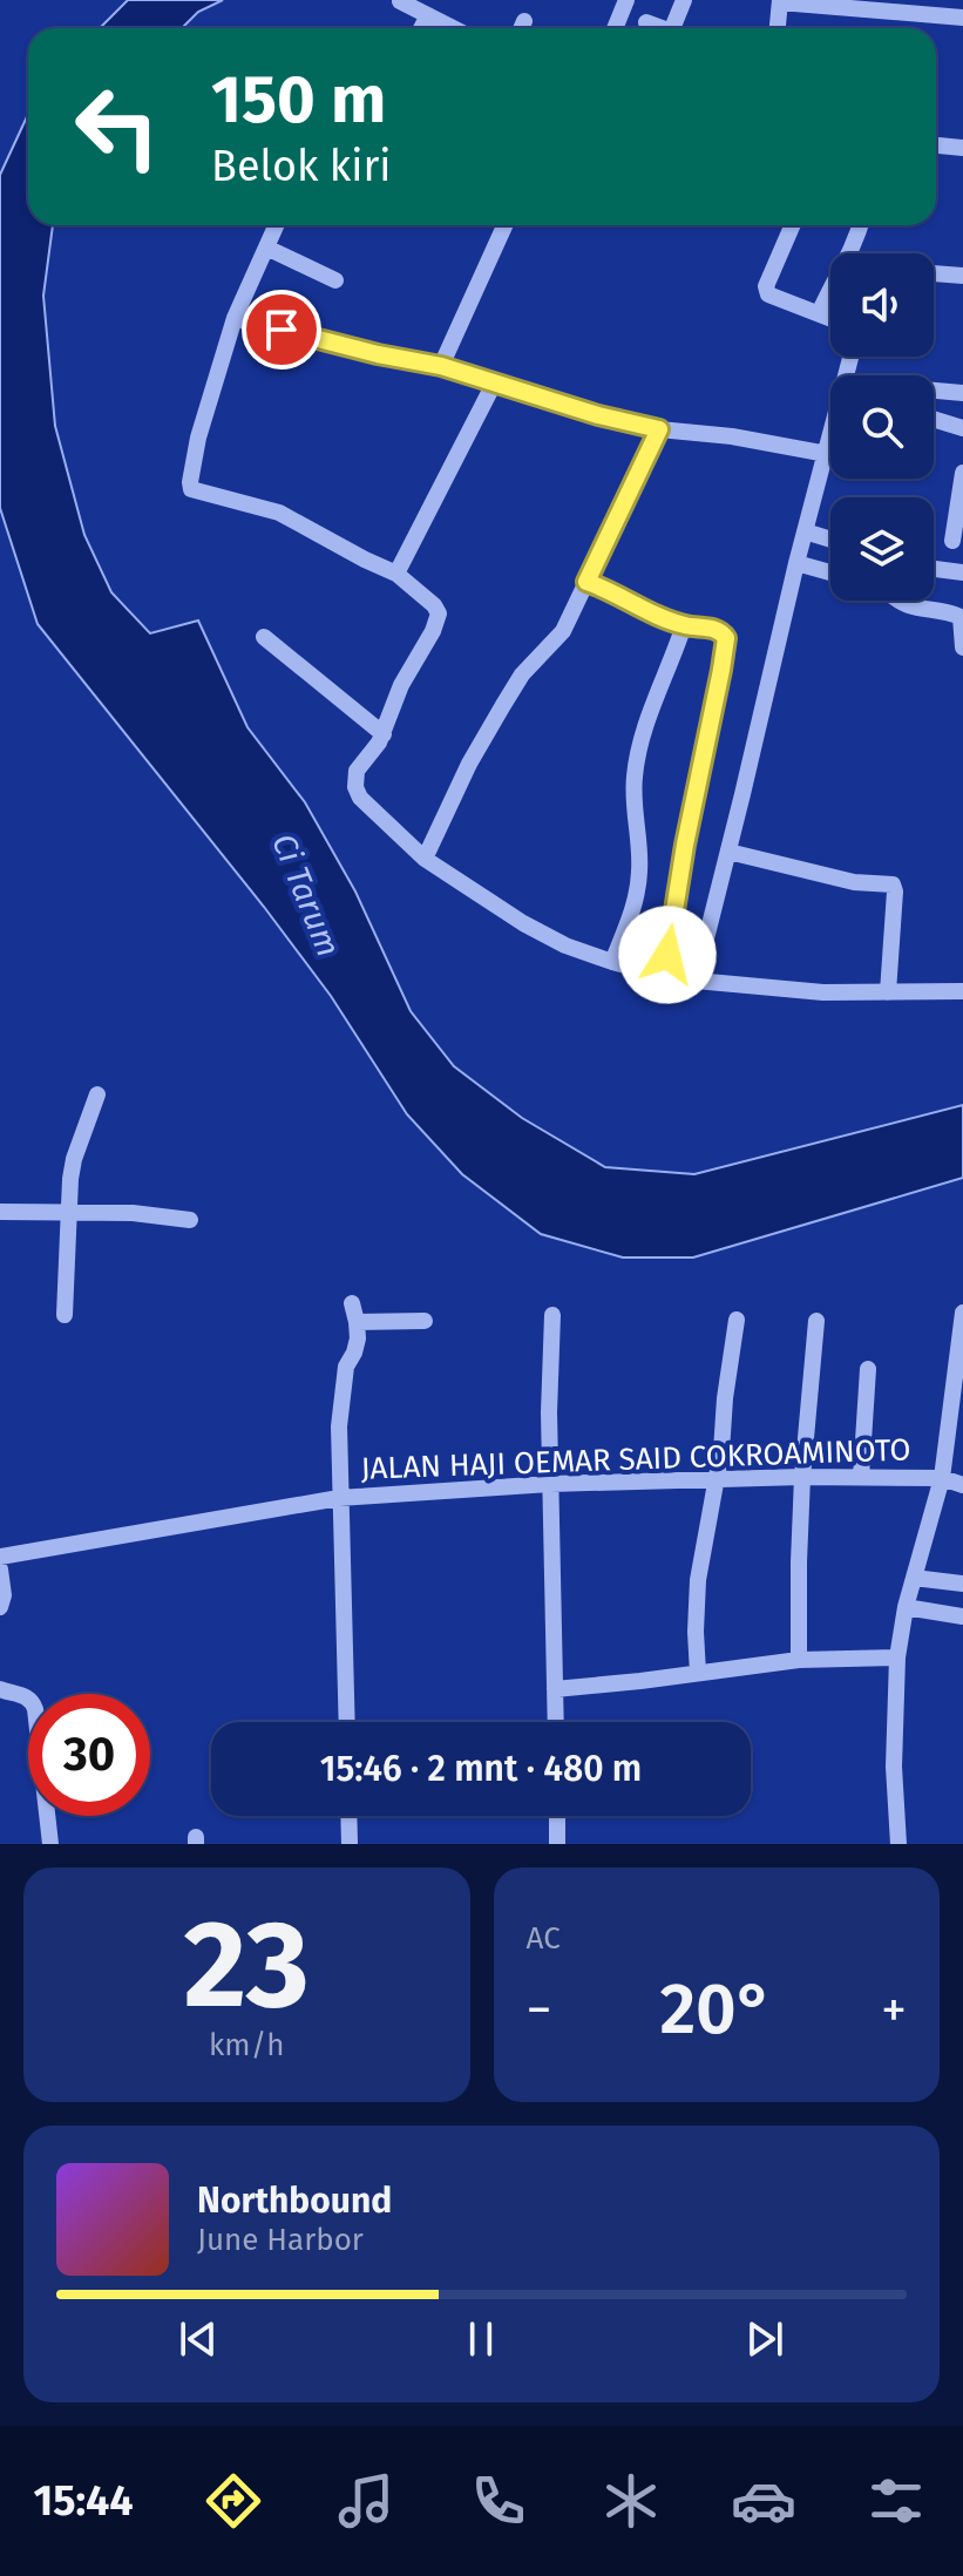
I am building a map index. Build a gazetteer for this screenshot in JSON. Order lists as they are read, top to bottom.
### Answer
{
  "streets": {
    "street": ["JALAN HAJI OEMAR SAID COKROAMINOTO"]
  },
  "water": ["Ci Tarum"],
  "page": {
    "turn": ["150 m", "Belok kiri"],
    "limit": "30",
    "trip": "15:46 · 2 mnt · 480 m",
    "tile": [
      ["23", "km/h"],
      "AC"
    ],
    "heat": ["−", "20°", "+"],
    "song": ["Northbound", "June Harbor"],
    "tabs": "15:44"
  }
}
